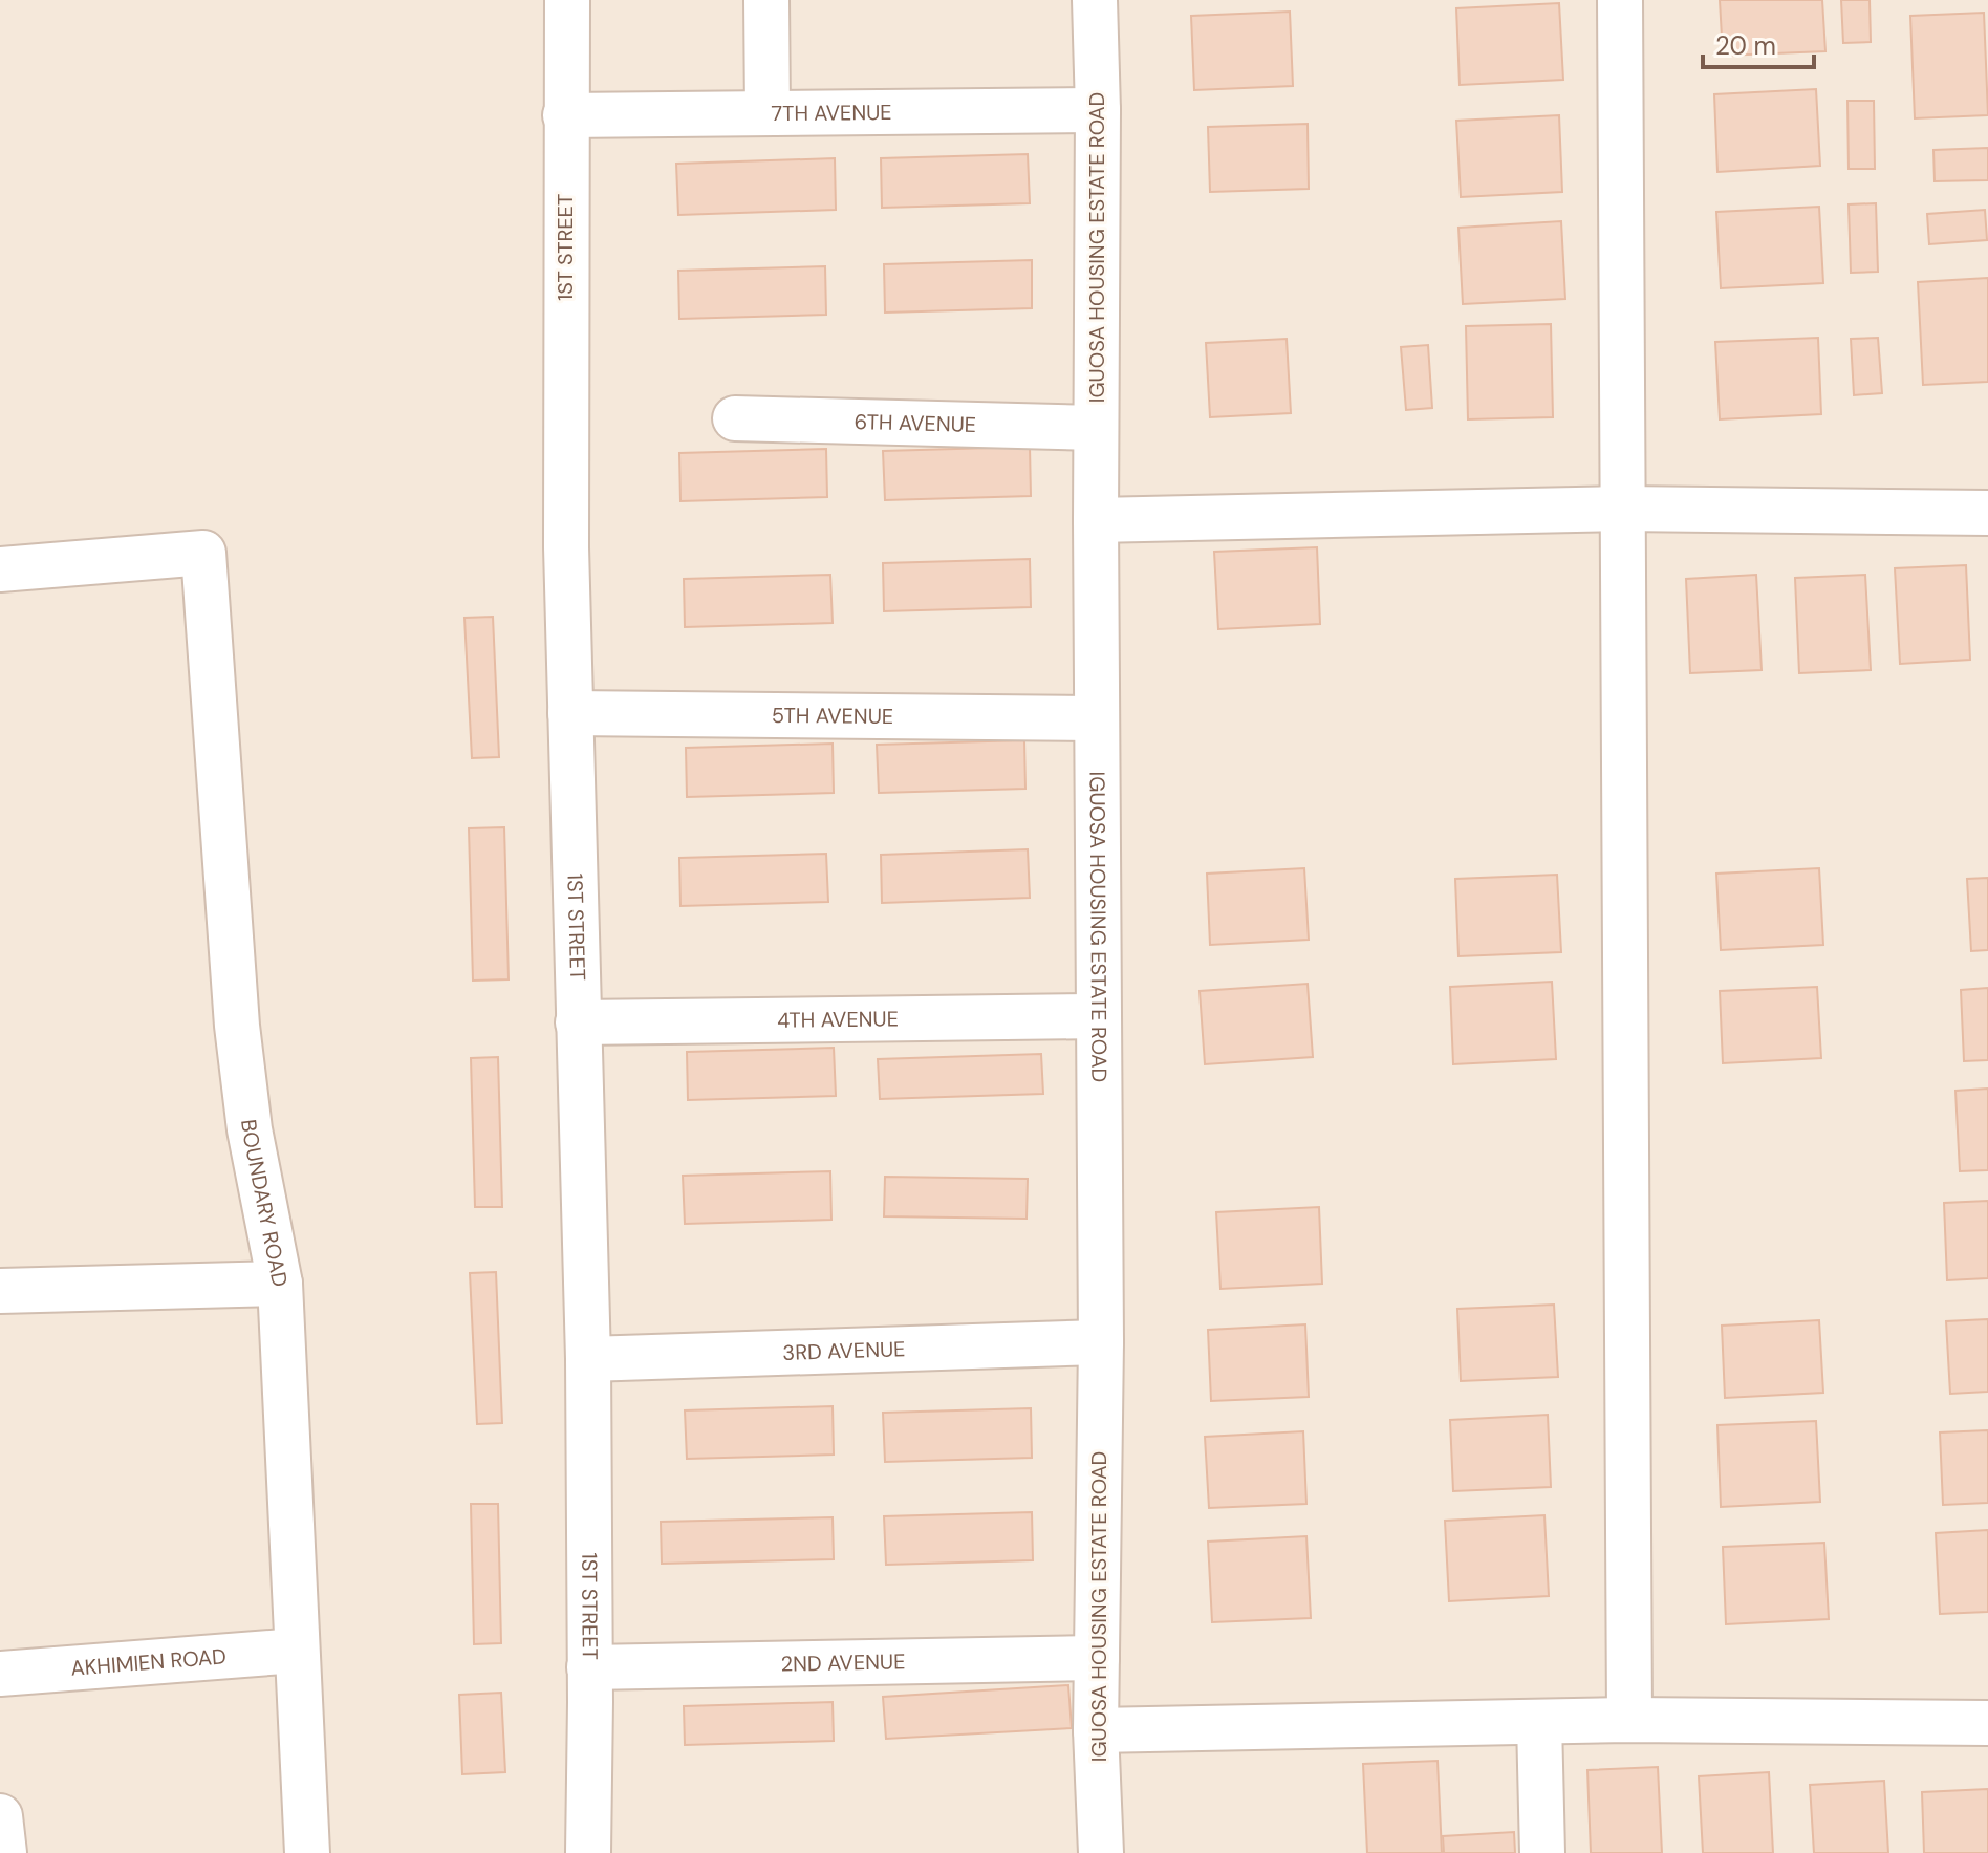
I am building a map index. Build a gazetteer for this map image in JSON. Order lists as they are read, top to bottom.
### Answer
{
  "streets": {
    "street": [
      "7TH AVENUE",
      "1ST STREET",
      "IGUOSA HOUSING ESTATE ROAD",
      "6TH AVENUE",
      "5TH AVENUE",
      "4TH AVENUE",
      "BOUNDARY ROAD",
      "3RD AVENUE",
      "AKHIMIEN ROAD",
      "2ND AVENUE"
    ]
  },
  "crossings": [
    ["7TH AVENUE", "1ST STREET"],
    ["7TH AVENUE", "IGUOSA HOUSING ESTATE ROAD"],
    ["1ST STREET", "5TH AVENUE"],
    ["1ST STREET", "4TH AVENUE"],
    ["1ST STREET", "3RD AVENUE"],
    ["1ST STREET", "2ND AVENUE"],
    ["IGUOSA HOUSING ESTATE ROAD", "6TH AVENUE"],
    ["IGUOSA HOUSING ESTATE ROAD", "5TH AVENUE"],
    ["IGUOSA HOUSING ESTATE ROAD", "4TH AVENUE"],
    ["IGUOSA HOUSING ESTATE ROAD", "3RD AVENUE"],
    ["IGUOSA HOUSING ESTATE ROAD", "2ND AVENUE"],
    ["BOUNDARY ROAD", "AKHIMIEN ROAD"]
  ],
  "scale_bar": "20 m"
}
